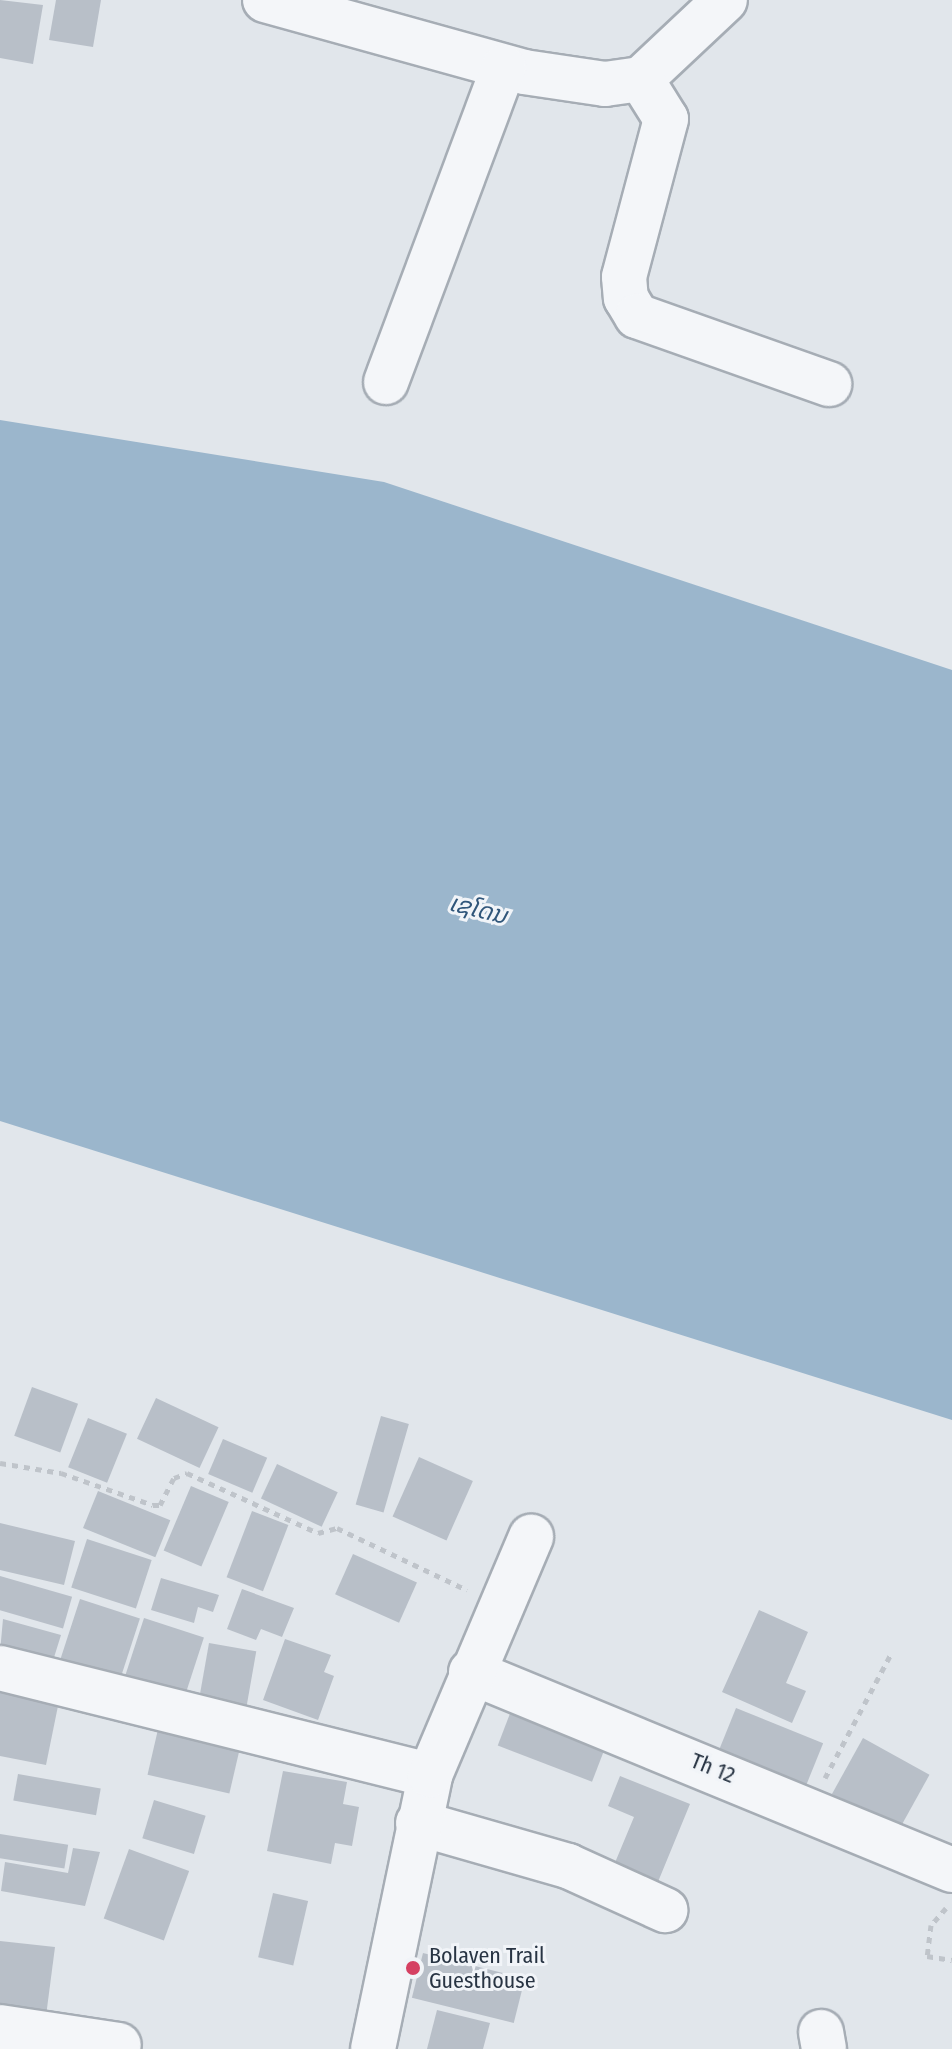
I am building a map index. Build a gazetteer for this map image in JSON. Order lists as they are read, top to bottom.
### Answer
{
  "streets": {
    "street": ["Th 12"]
  },
  "water": ["ເຊໂດນ"],
  "places": ["Bolaven Trail Guesthouse"]
}
